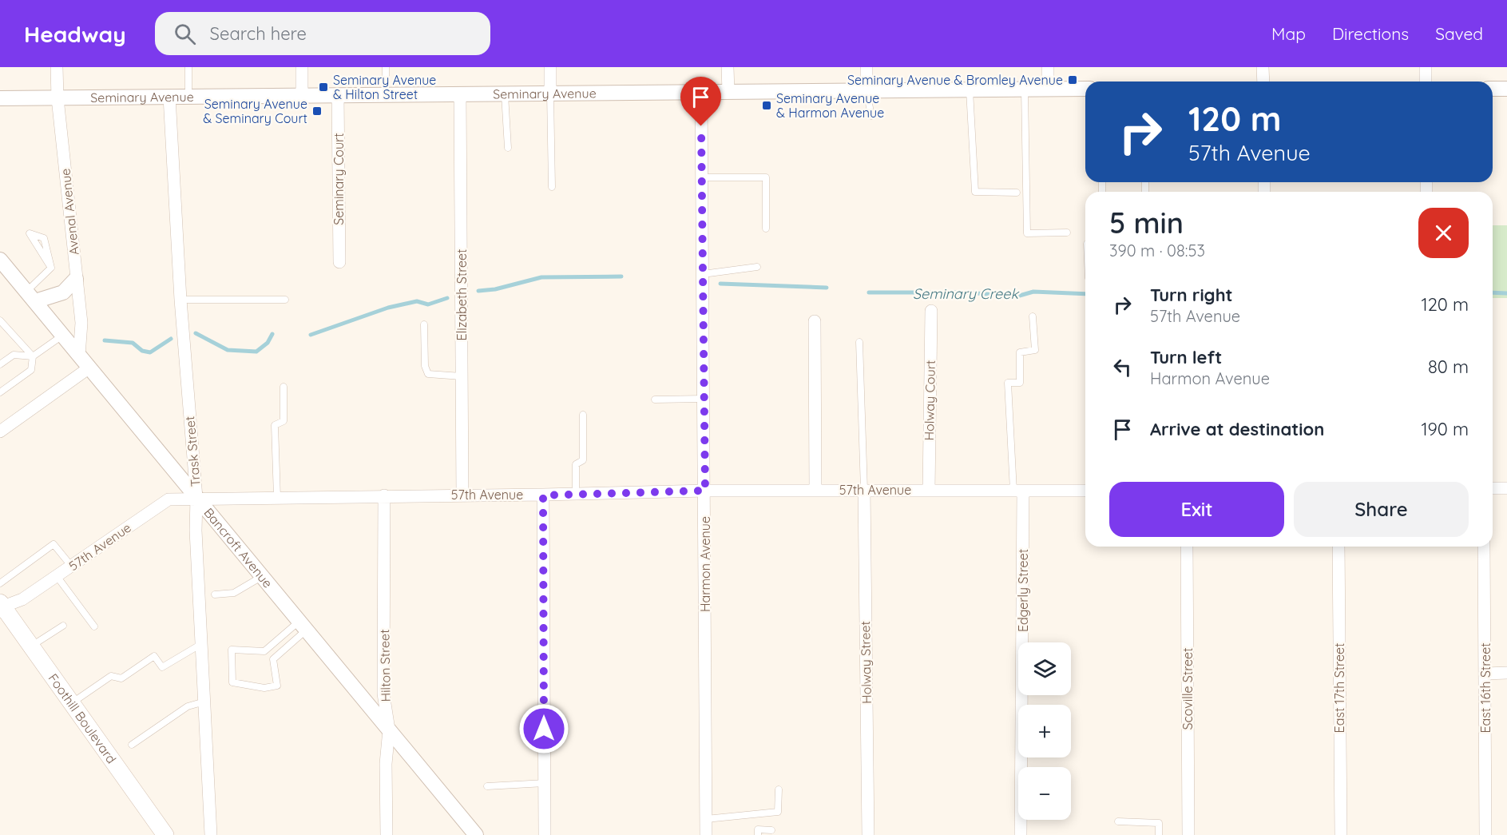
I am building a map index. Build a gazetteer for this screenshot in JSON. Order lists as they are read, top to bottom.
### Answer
{
  "streets": {
    "main road": ["Foothill Boulevard"],
    "street": [
      "Seminary Avenue",
      "Seminary Court",
      "Avenal Avenue",
      "Elizabeth Street",
      "Holway Court",
      "Trask Street",
      "57th Avenue",
      "Bancroft Avenue",
      "Harmon Avenue",
      "Edgerly Street",
      "Holway Street",
      "Hilton Street",
      "East 17th Street",
      "East 16th Street",
      "Scoville Street"
    ]
  },
  "crossings": [
    ["Seminary Avenue", "Seminary Court"],
    ["Seminary Avenue", "Avenal Avenue"],
    ["Seminary Avenue", "Elizabeth Street"],
    ["Seminary Avenue", "Trask Street"],
    ["Seminary Avenue", "Harmon Avenue"],
    ["Avenal Avenue", "Bancroft Avenue"],
    ["Elizabeth Street", "57th Avenue"],
    ["Holway Court", "57th Avenue"],
    ["Trask Street", "57th Avenue"],
    ["Trask Street", "Bancroft Avenue"],
    ["57th Avenue", "Bancroft Avenue"],
    ["57th Avenue", "Harmon Avenue"],
    ["57th Avenue", "Edgerly Street"],
    ["57th Avenue", "Holway Street"],
    ["57th Avenue", "Hilton Street"],
    ["57th Avenue", "Foothill Boulevard"],
    ["Bancroft Avenue", "Hilton Street"]
  ],
  "water": ["Seminary Creek"],
  "places": {
    "transit": [
      "Seminary Avenue & Bromley Avenue",
      "Seminary Avenue & Hilton Street",
      "Seminary Avenue & Harmon Avenue",
      "Seminary Avenue & Seminary Court"
    ]
  },
  "page": {
    "header": "Headway",
    "search": "Search here",
    "nav": ["Map", "Directions", "Saved"],
    "turn": ["120 m", "57th Avenue"],
    "heading": ["5 min", "390 m · 08:53"],
    "list": [
      {
        "name": "Turn right",
        "note": "57th Avenue",
        "value": "120 m"
      },
      {
        "name": "Turn left",
        "note": "Harmon Avenue",
        "value": "80 m"
      },
      {
        "name": "Arrive at destination",
        "value": "190 m"
      }
    ],
    "buttons": ["Exit", "Share"],
    "map_buttons": ["+", "−"]
  }
}
